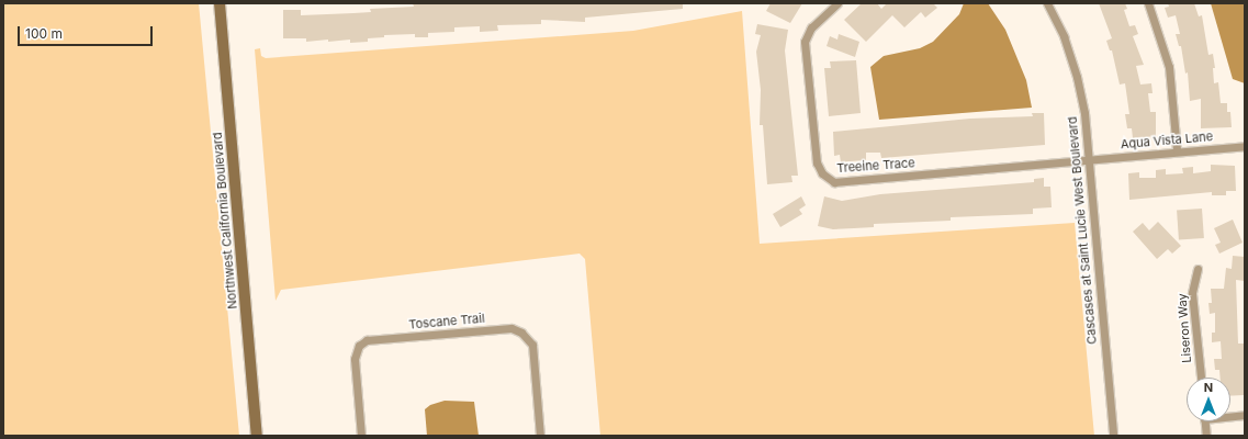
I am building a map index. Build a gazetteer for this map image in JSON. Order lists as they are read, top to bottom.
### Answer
{
  "streets": {
    "street": [
      "Aqua Vista Lane",
      "Treeine Trace",
      "Northwest California Boulevard",
      "Cascases at Saint Lucie West Boulevard",
      "Toscane Trail",
      "Liseron Way"
    ]
  },
  "crossings": [
    ["Aqua Vista Lane", "Treeine Trace"],
    ["Aqua Vista Lane", "Cascases at Saint Lucie West Boulevard"],
    ["Treeine Trace", "Cascases at Saint Lucie West Boulevard"]
  ],
  "scale_bar": "100 m",
  "north": "top"
}
